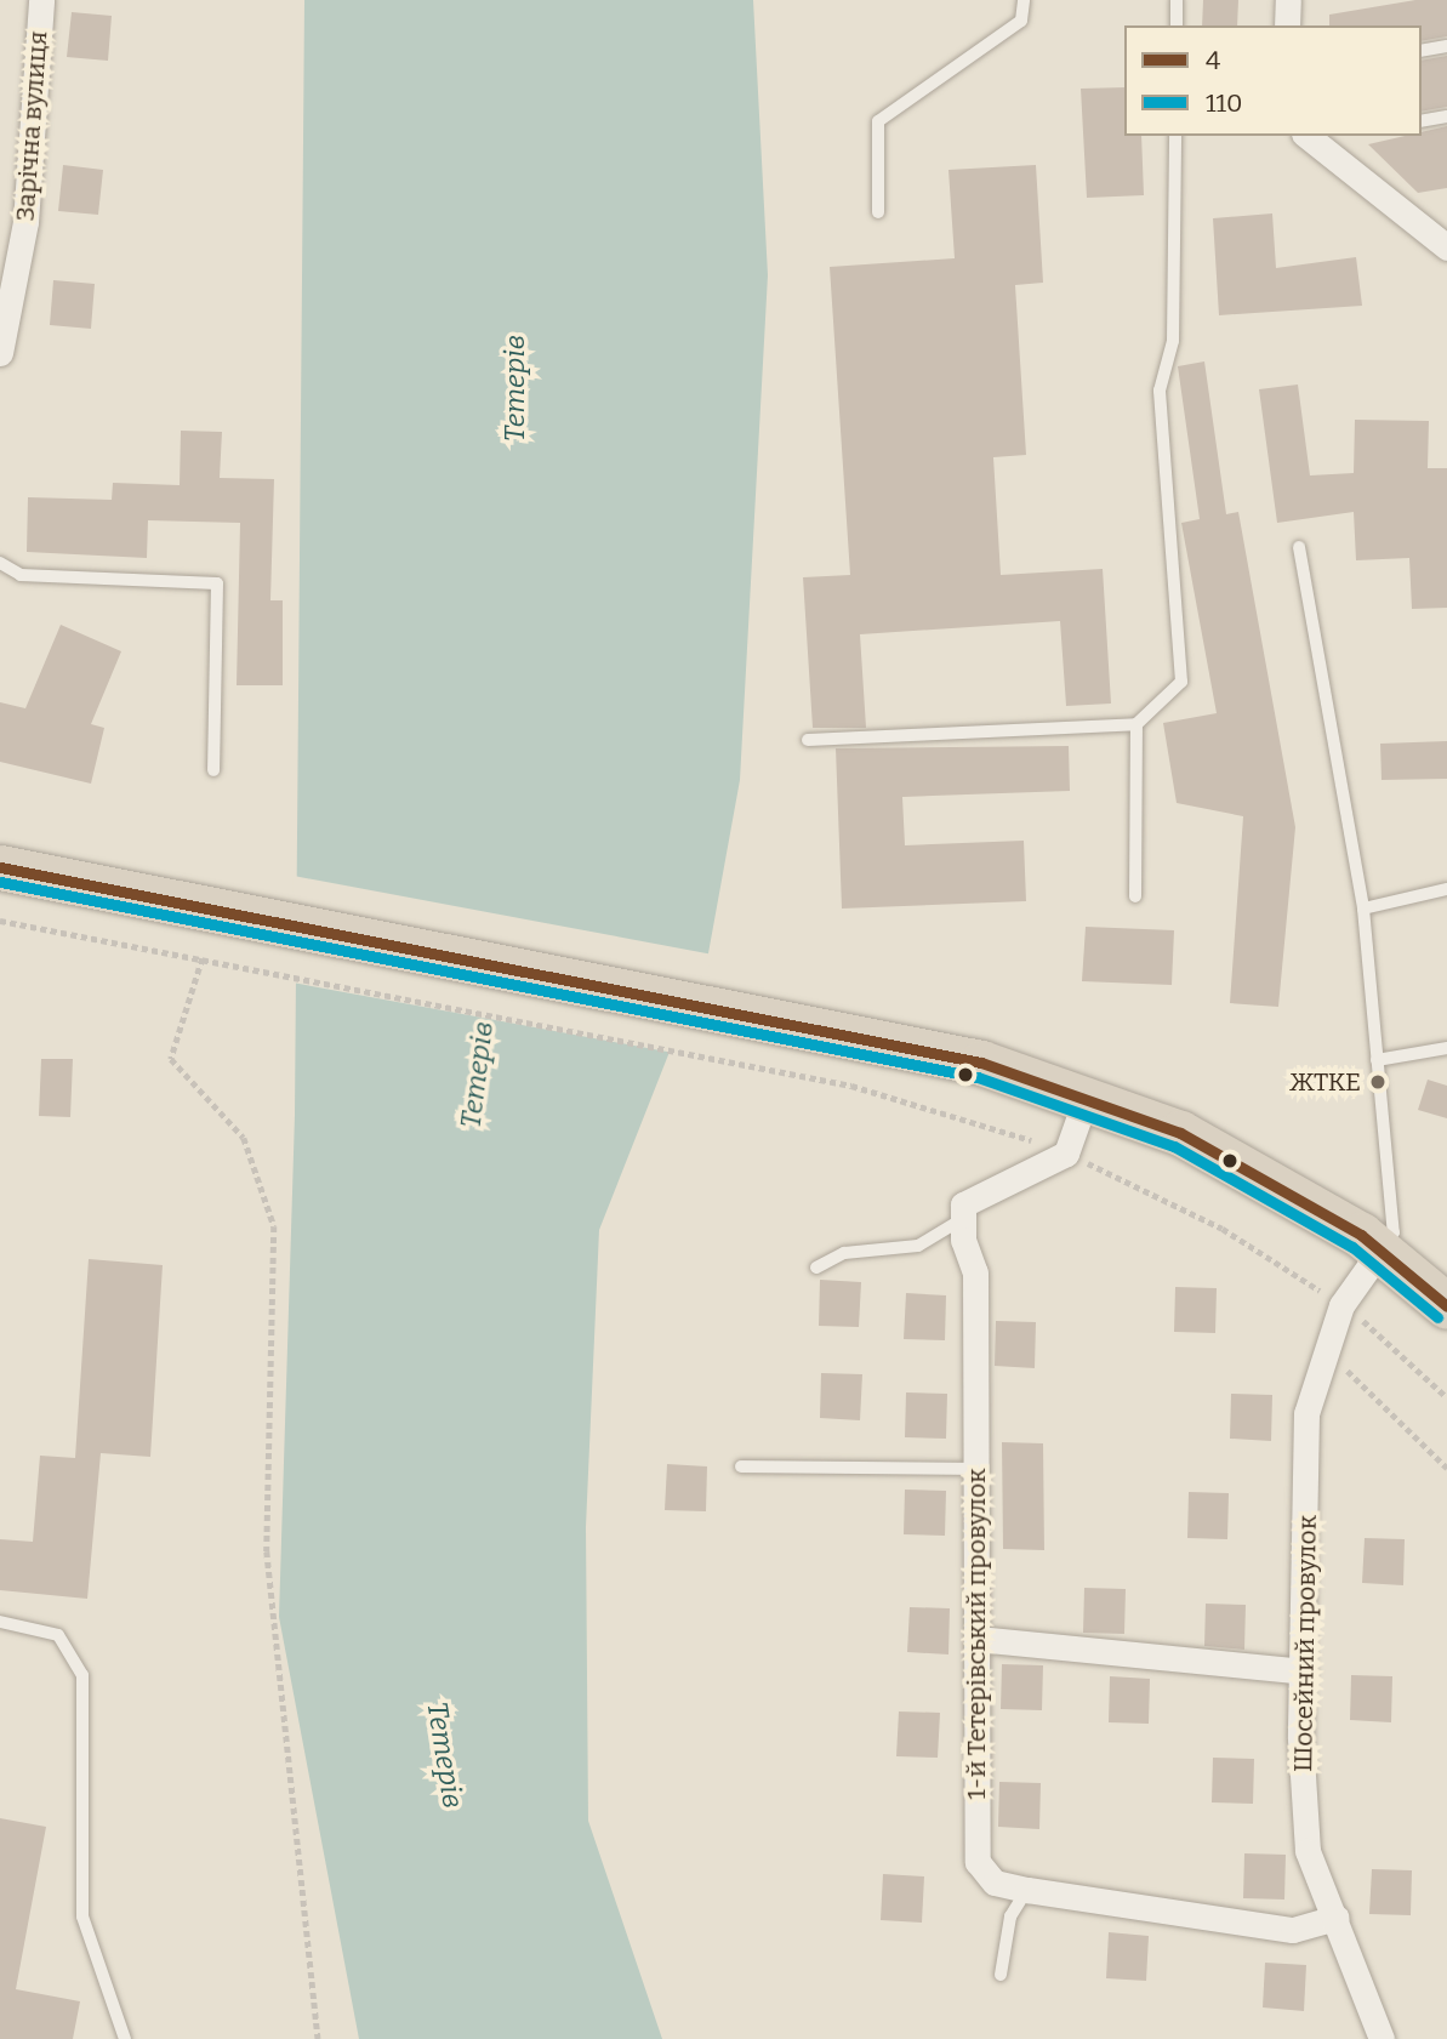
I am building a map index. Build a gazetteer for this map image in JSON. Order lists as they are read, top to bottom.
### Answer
{
  "streets": {
    "street": ["Зарічна вулиця", "1-й Тетерівський провулок", "Шосейний провулок"]
  },
  "crossings": [
    ["1-й Тетерівський провулок", "Шосейний провулок"]
  ],
  "water": ["Тетерів"],
  "places": ["ЖТКЕ"],
  "lines": ["transit line 4", "transit line 110"],
  "legend": ["4", "110"]
}
